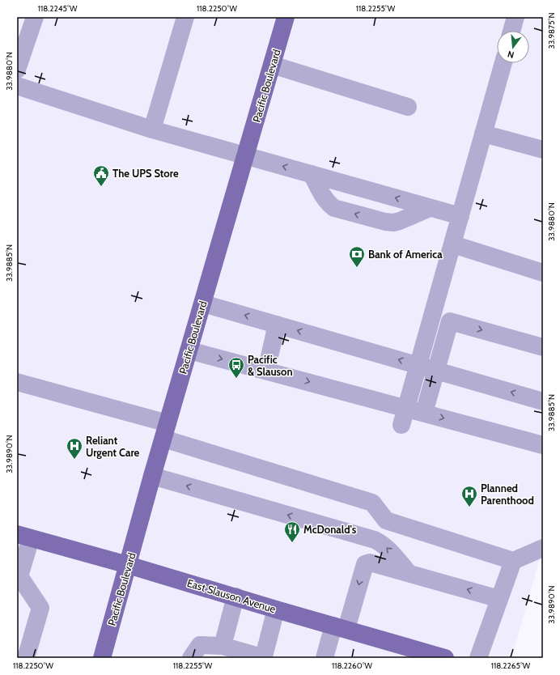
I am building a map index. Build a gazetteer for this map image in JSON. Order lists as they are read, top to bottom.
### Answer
{
  "streets": {
    "main road": ["Pacific Boulevard", "East Slauson Avenue"]
  },
  "crossings": [
    ["Pacific Boulevard", "East Slauson Avenue"]
  ],
  "places": {
    "public building": ["The UPS Store"],
    "bank": ["Bank of America"],
    "bus stop": ["Pacific & Slauson"],
    "hospital": ["Reliant Urgent Care", "Planned Parenthood"],
    "restaurant": ["McDonald's"]
  },
  "north": "bottom",
  "coordinates": [
    "118.2245°W",
    "118.2250°W",
    "118.2255°W",
    "33.9875°N",
    "33.9880°N",
    "33.9885°N",
    "33.9890°N",
    "118.2260°W",
    "118.2265°W"
  ]
}
